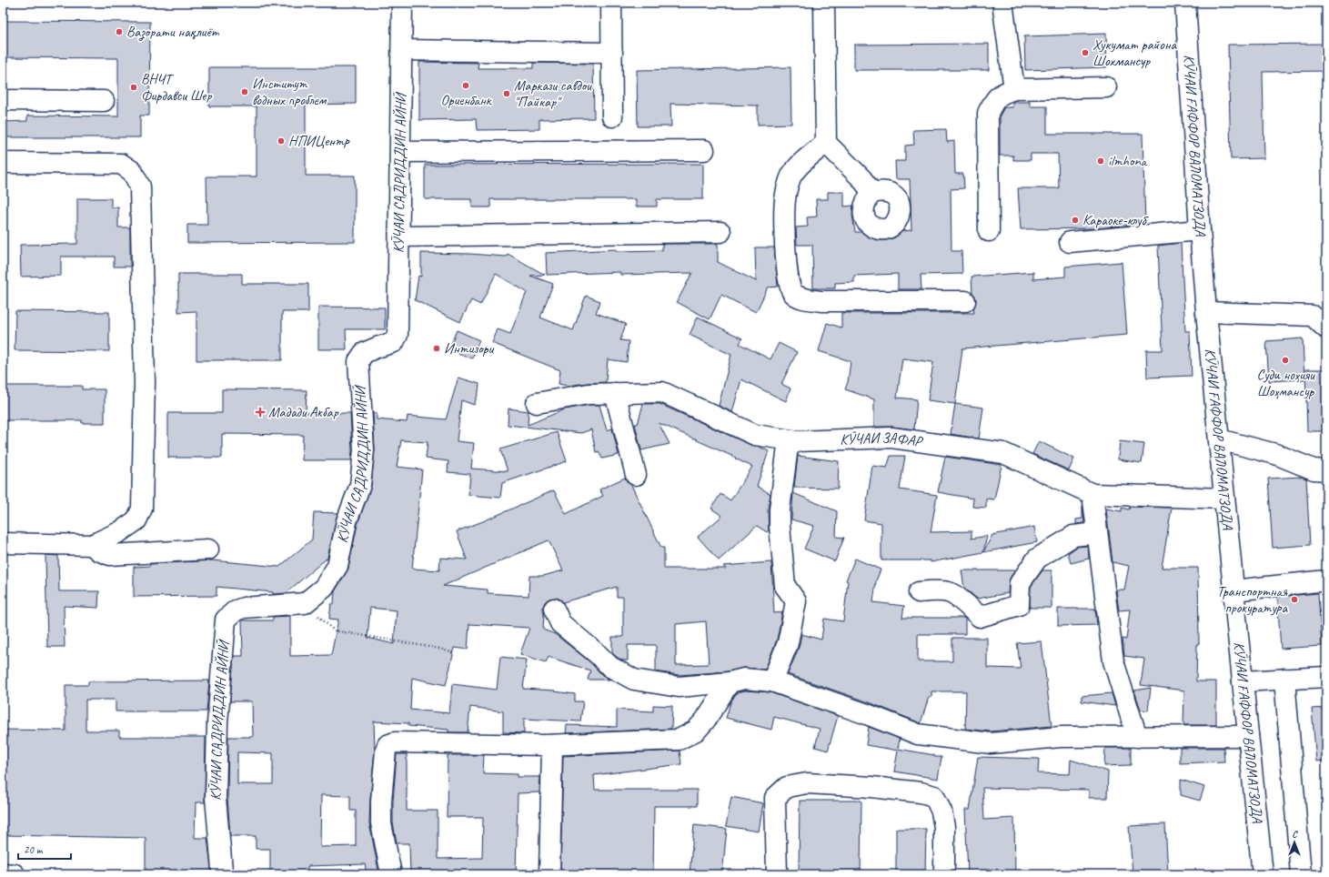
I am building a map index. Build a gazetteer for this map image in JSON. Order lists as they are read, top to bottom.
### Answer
{
  "streets": {
    "street": ["КӮЧАИ ҒАФФОР ВАЛОМАТЗОДА", "КӮЧАИ САДРИДДИН АЙНӢ", "КӮЧАИ ЗАФАР"]
  },
  "crossings": [
    ["КӮЧАИ ҒАФФОР ВАЛОМАТЗОДА", "КӮЧАИ ЗАФАР"]
  ],
  "places": {
    "other": [
      "Вазорати нақлиёт",
      "Хукумат района Шохмансур",
      "Ориенбанк",
      "ВНЧТ Фирдавси Шер",
      "Институт водных проблем",
      "Маркази савдои \"Пайкар\"",
      "НПИЦентр",
      "ilmhona",
      "Караоке-клуб",
      "Интизори",
      "Суди ноҳияи Шоҳмансур",
      "Транспортная прокуратура"
    ],
    "health": ["Мадади Акбар"]
  },
  "scale_bar": "20 m",
  "north": "top"
}
